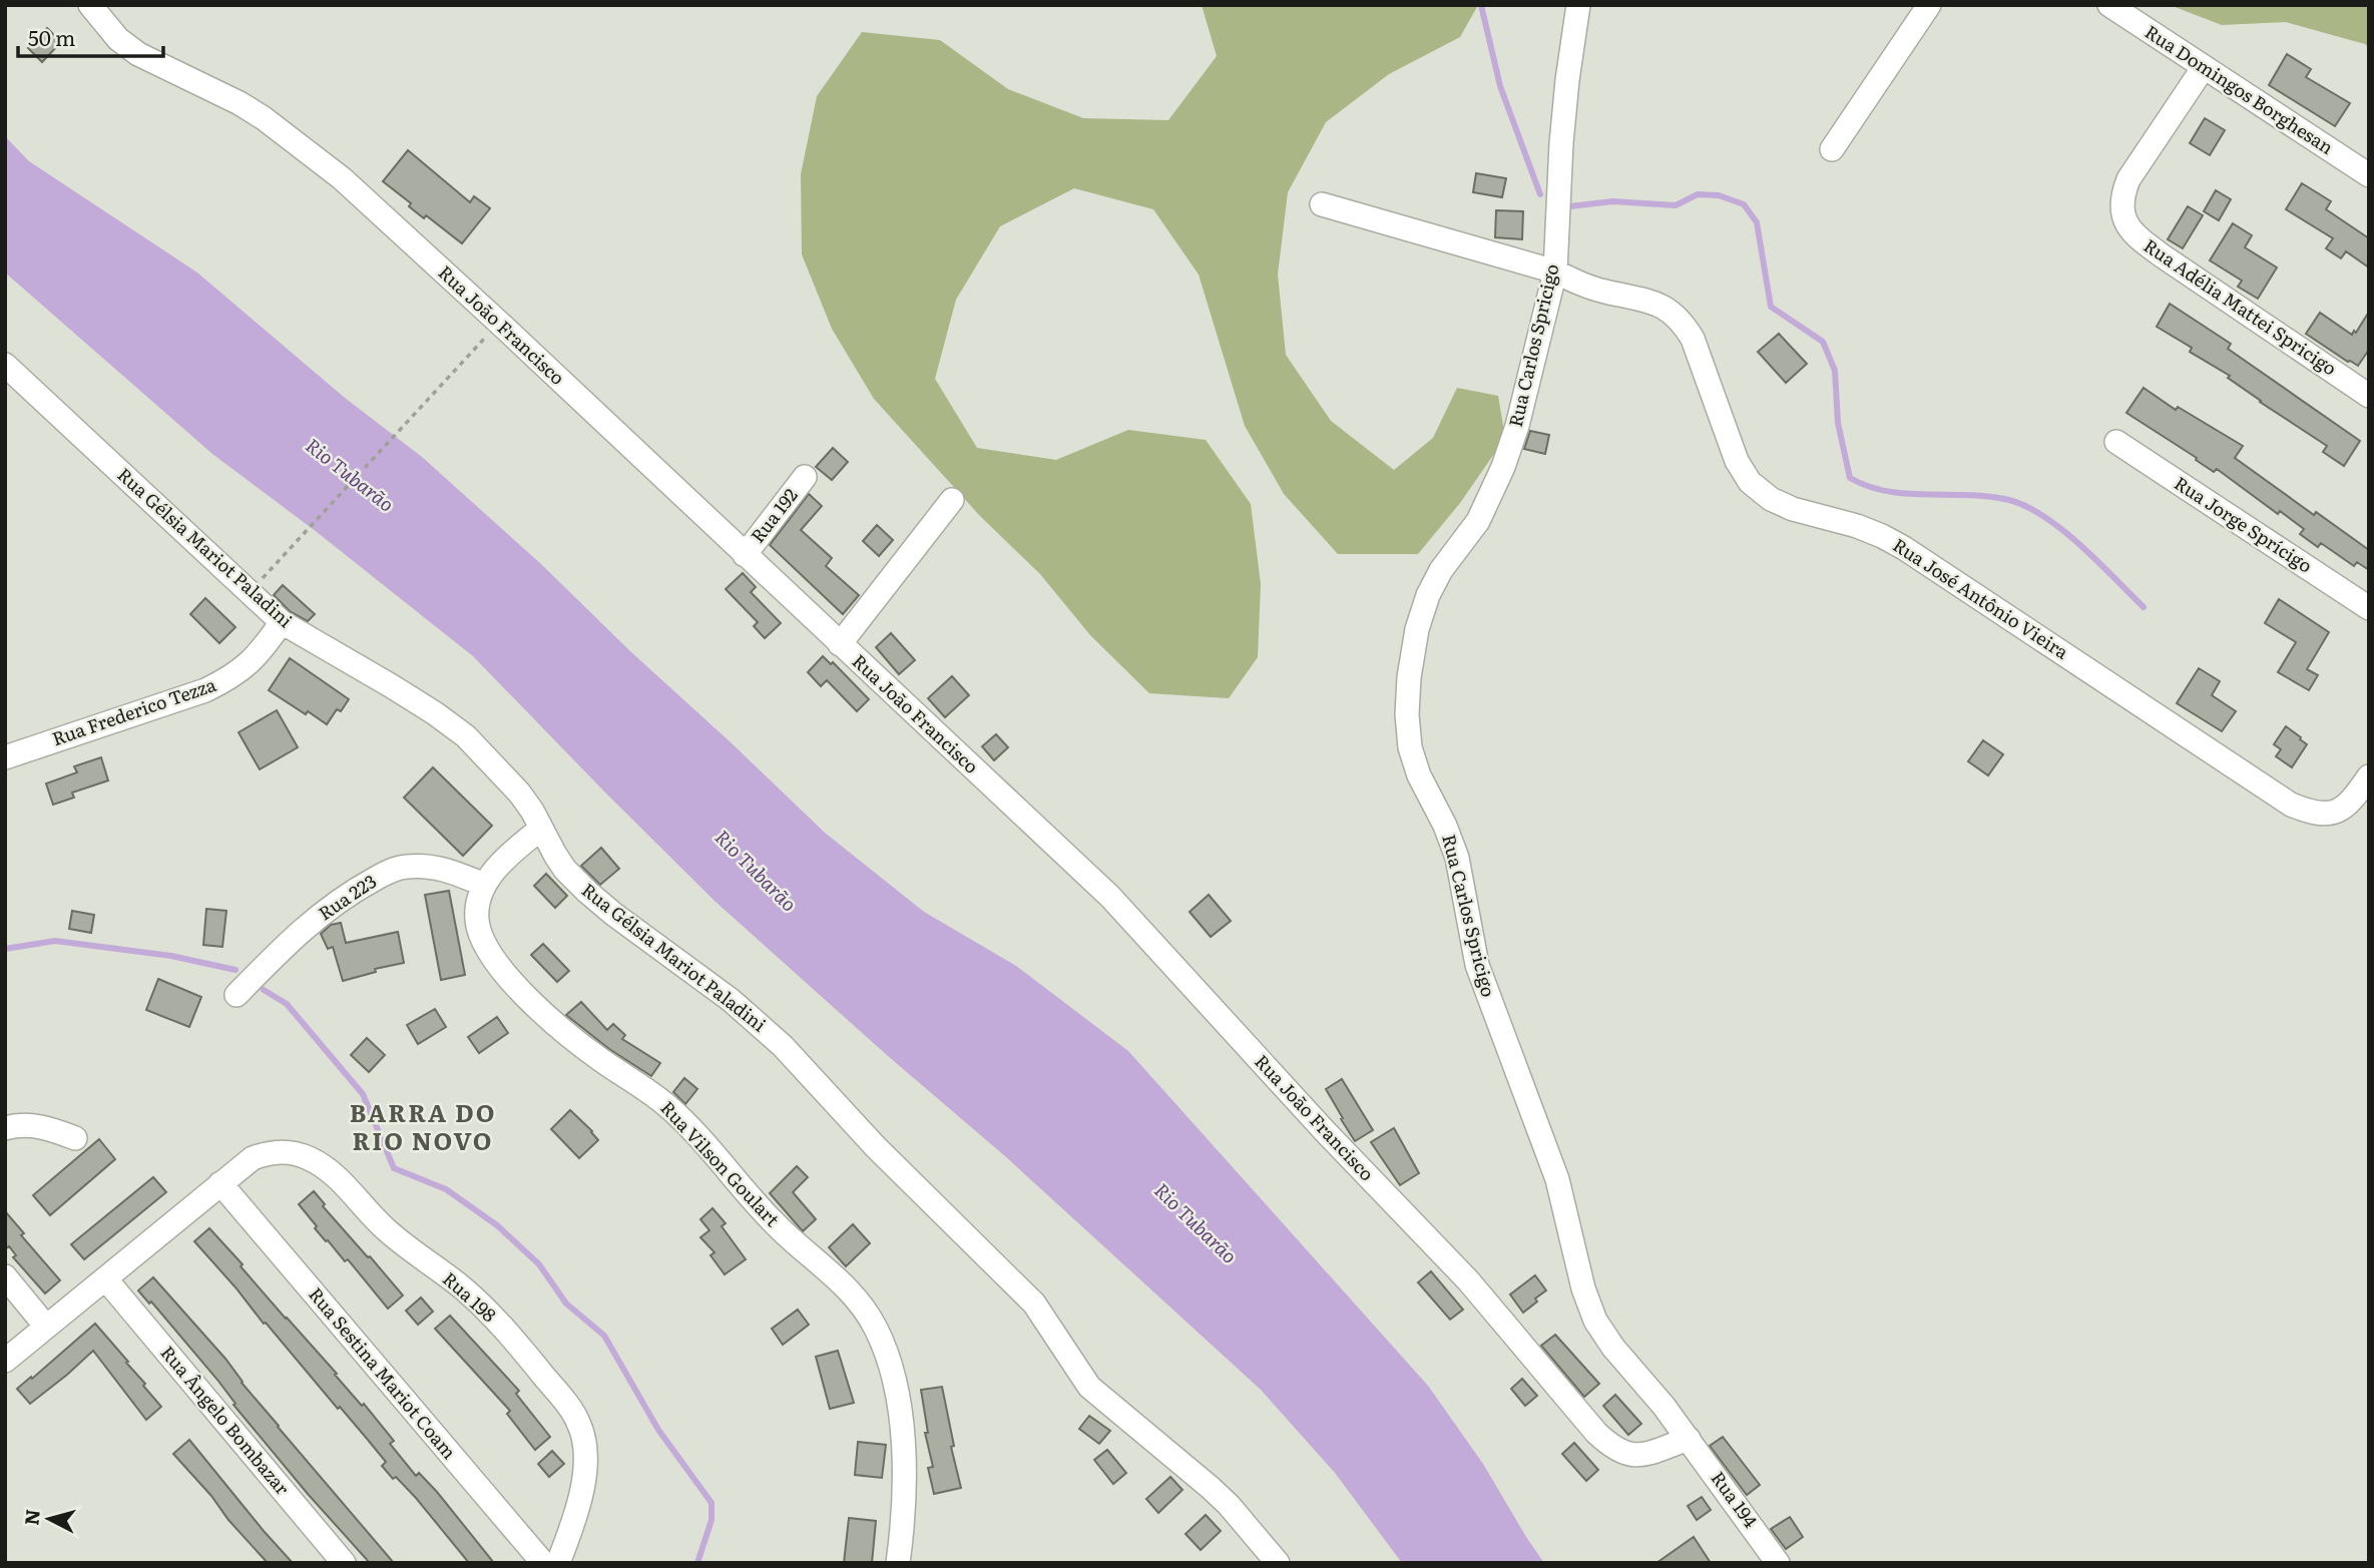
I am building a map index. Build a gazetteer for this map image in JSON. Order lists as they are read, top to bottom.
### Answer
{
  "streets": {
    "street": [
      "Rua Domingos Borghesan",
      "Rua Adélia Mattei Spricigo",
      "Rua João Francisco",
      "Rua Carlos Spricigo",
      "Rua 192",
      "Rua Jorge Sprícigo",
      "Rua Gélsia Mariot Paladini",
      "Rua José Antônio Vieira",
      "Rua Frederico Tezza",
      "Rua 223",
      "Rua Vilson Goulart",
      "Rua 198",
      "Rua Sestina Mariot Coam",
      "Rua Ângelo Bombazar",
      "Rua 194"
    ]
  },
  "crossings": [
    ["Rua Domingos Borghesan", "Rua Adélia Mattei Spricigo"],
    ["Rua João Francisco", "Rua Carlos Spricigo"],
    ["Rua João Francisco", "Rua 192"],
    ["Rua João Francisco", "Rua 194"],
    ["Rua Carlos Spricigo", "Rua José Antônio Vieira"],
    ["Rua Carlos Spricigo", "Rua 194"],
    ["Rua Gélsia Mariot Paladini", "Rua Frederico Tezza"],
    ["Rua 223", "Rua Vilson Goulart"],
    ["Rua 198", "Rua Sestina Mariot Coam"],
    ["Rua 198", "Rua Ângelo Bombazar"]
  ],
  "districts": ["BARRA DO RIO NOVO"],
  "water": ["Rio Tubarão"],
  "scale_bar": "50 m",
  "north": "left"
}
